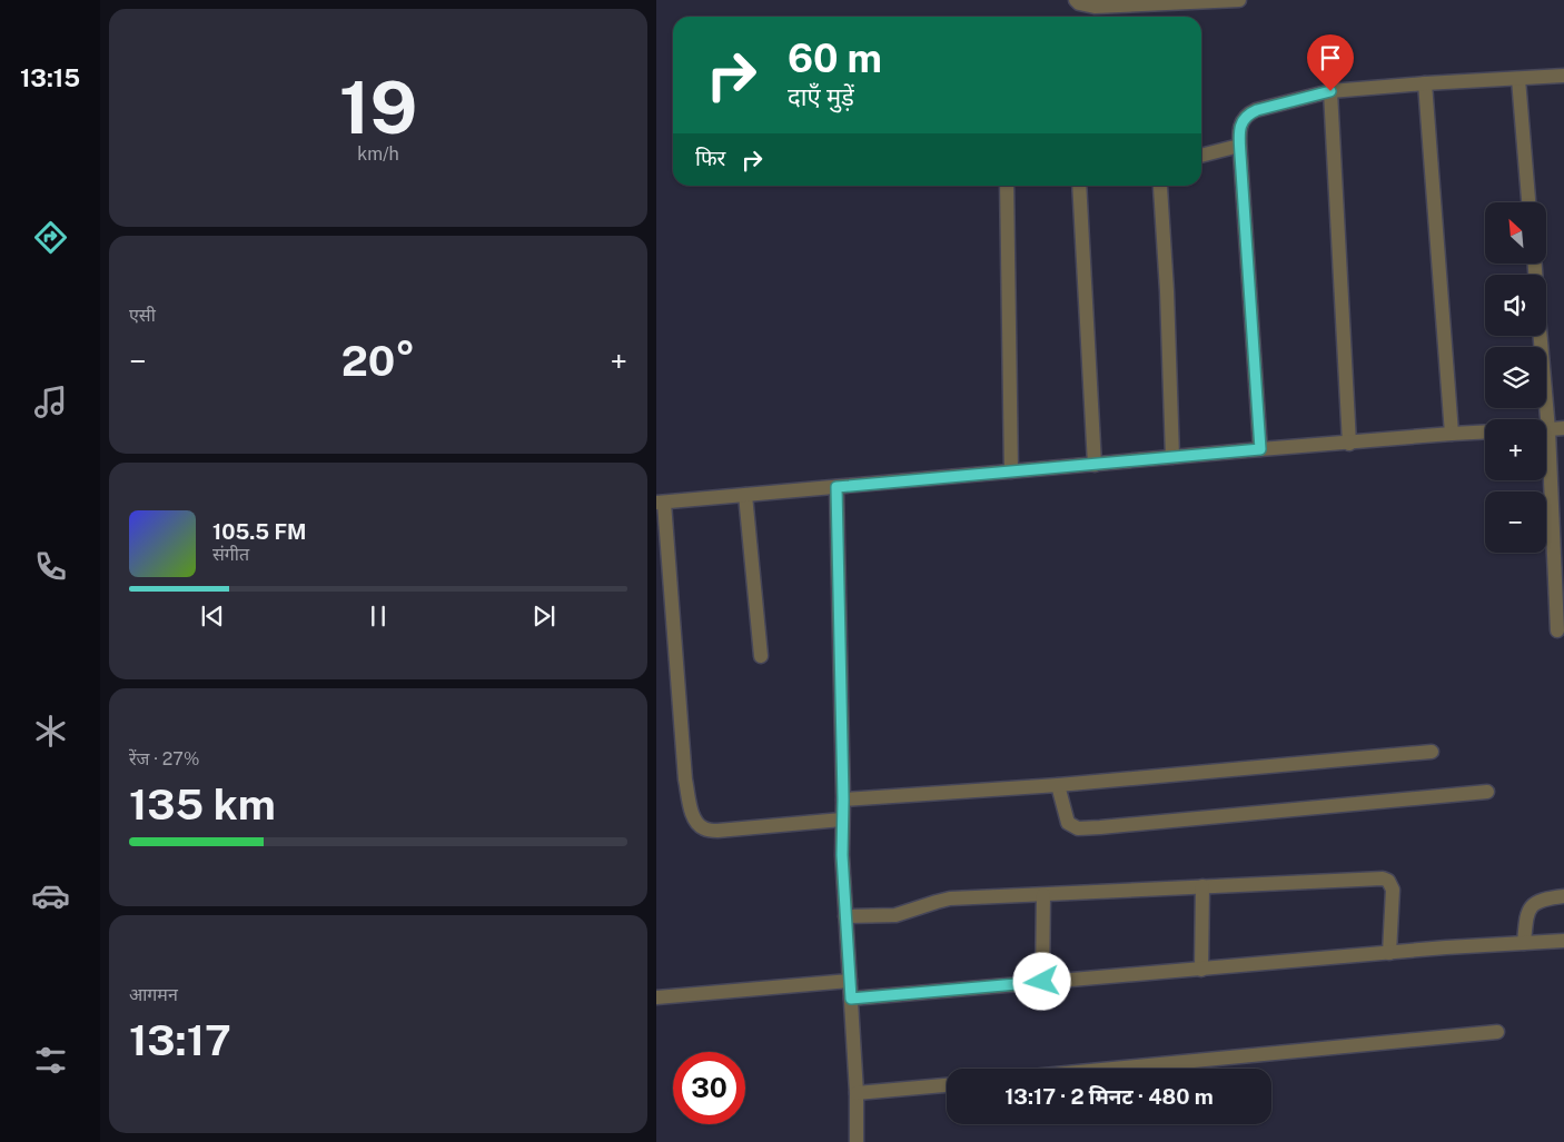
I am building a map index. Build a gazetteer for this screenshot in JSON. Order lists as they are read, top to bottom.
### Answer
{
  "north": "top left",
  "page": {
    "tabs": "13:15",
    "tile": [
      ["19", "km/h"],
      "एसी",
      ["रेंज · 27%", "135 km"],
      ["आगमन", "13:17"]
    ],
    "turn": ["60 m", "दाएँ मुड़ें"],
    "then": "फिर",
    "map_buttons": ["+", "−"],
    "heat": ["−", "20°", "+"],
    "song": ["105.5 FM", "संगीत"],
    "limit": "30",
    "trip": "13:17 · 2 मिनट · 480 m"
  }
}
